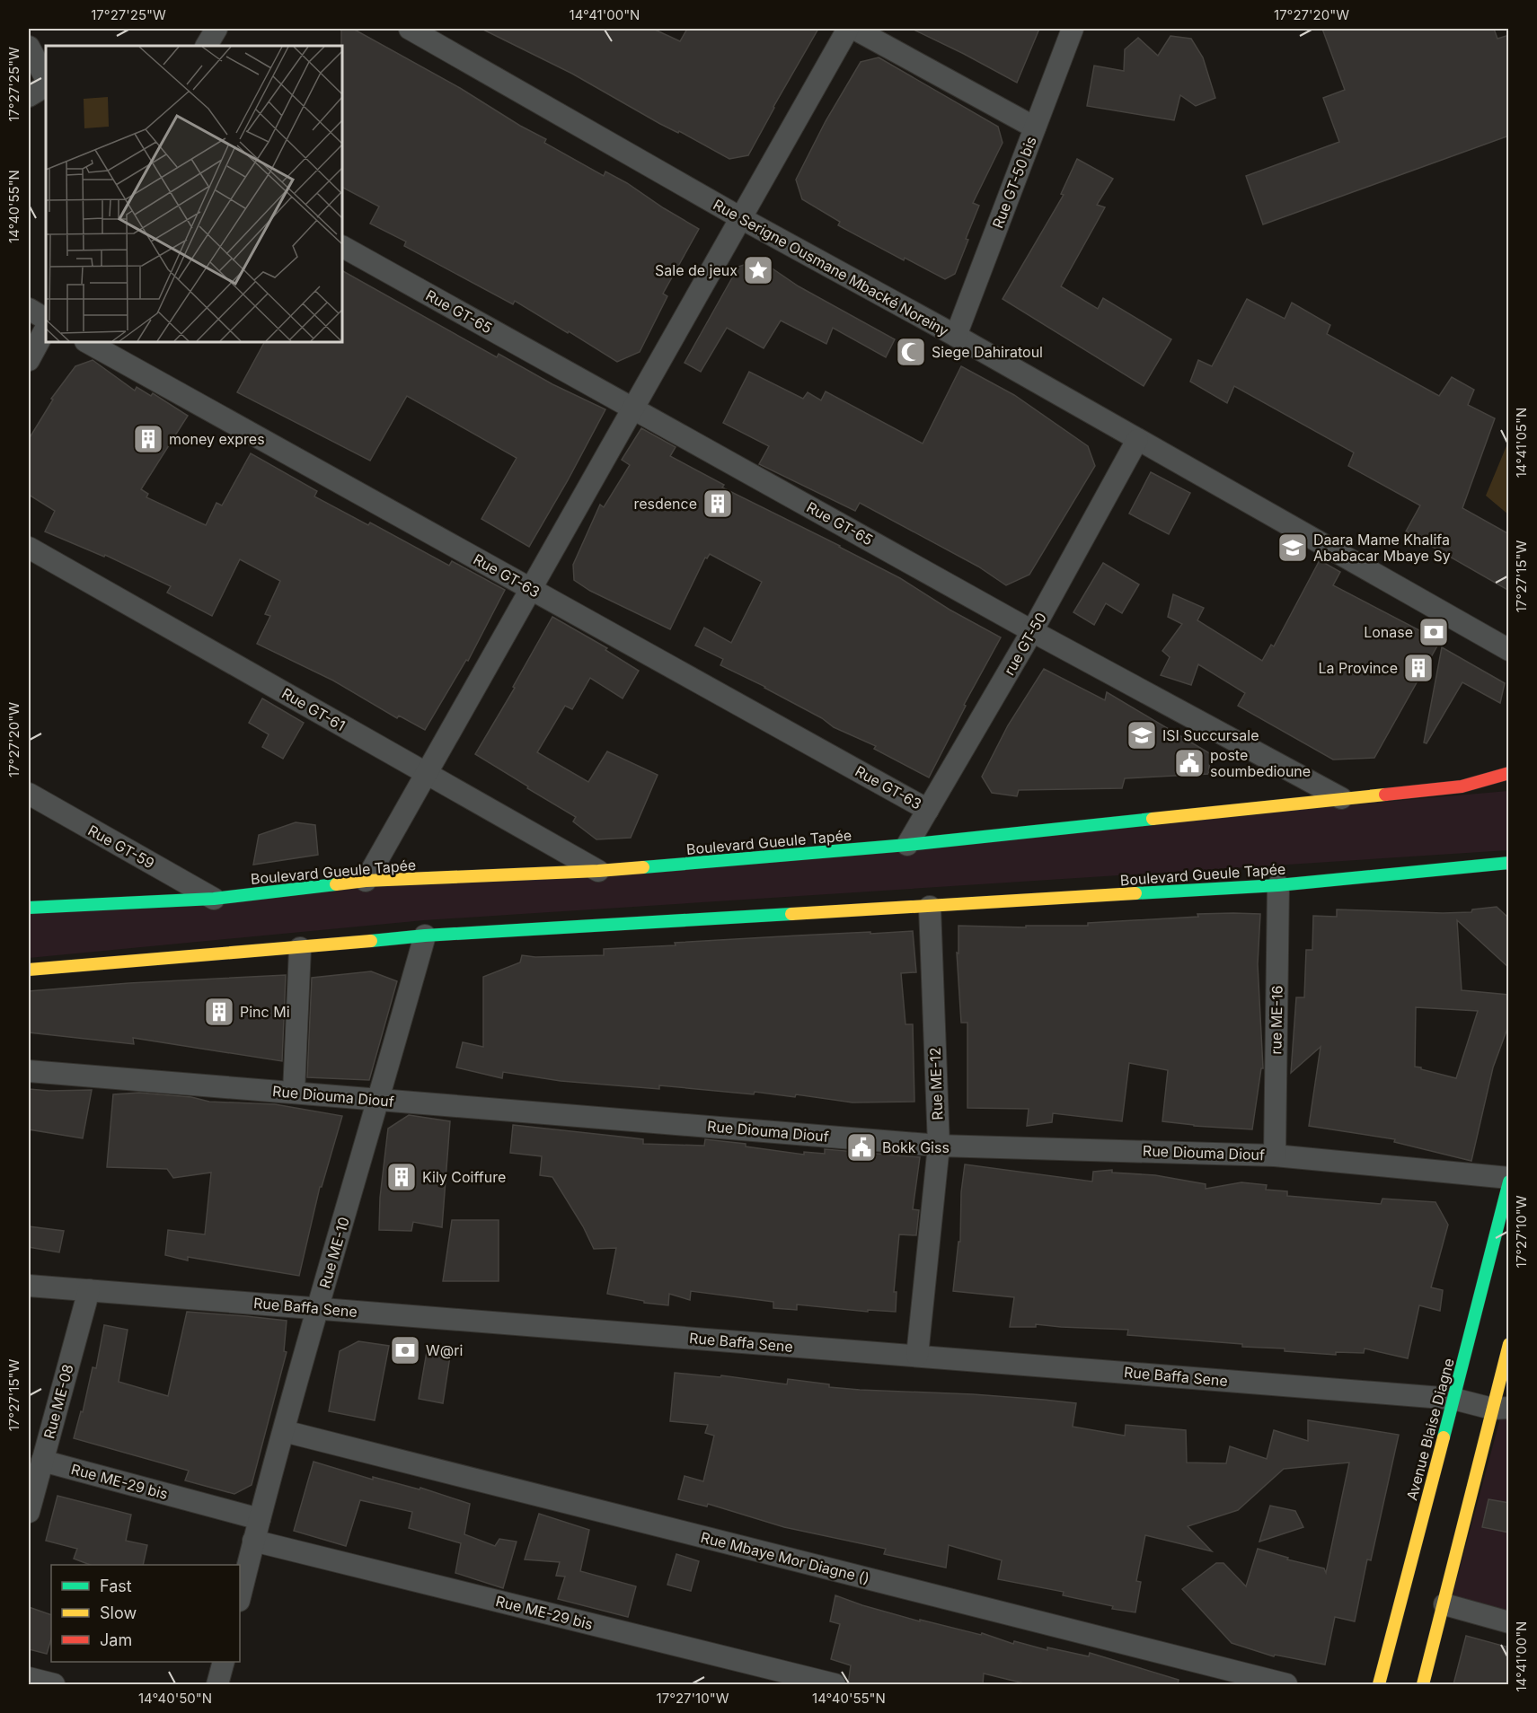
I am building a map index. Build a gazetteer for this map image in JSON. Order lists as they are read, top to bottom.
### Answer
{
  "streets": {
    "street": [
      "Rue GT-50 bis",
      "Rue Serigne Ousmane Mbacké Noreiny",
      "Rue GT-65",
      "Rue GT-63",
      "rue GT-50",
      "Rue GT-61",
      "Boulevard Gueule Tapée",
      "Rue GT-59",
      "rue ME-16",
      "Rue ME-12",
      "Rue Diouma Diouf",
      "Rue ME-10",
      "Rue Baffa Sene",
      "Rue ME-08",
      "Avenue Blaise Diagne",
      "Rue ME-29 bis",
      "Rue Mbaye Mor Diagne ()"
    ]
  },
  "crossings": [
    ["Rue GT-50 bis", "Rue Serigne Ousmane Mbacké Noreiny"],
    ["Rue Serigne Ousmane Mbacké Noreiny", "rue GT-50"],
    ["Rue GT-65", "rue GT-50"],
    ["Rue GT-65", "Boulevard Gueule Tapée"],
    ["Rue GT-63", "rue GT-50"],
    ["rue GT-50", "Boulevard Gueule Tapée"],
    ["Rue GT-61", "Boulevard Gueule Tapée"],
    ["Boulevard Gueule Tapée", "Rue GT-59"],
    ["Boulevard Gueule Tapée", "rue ME-16"],
    ["Boulevard Gueule Tapée", "Rue ME-12"],
    ["Boulevard Gueule Tapée", "Rue ME-10"],
    ["rue ME-16", "Rue Diouma Diouf"],
    ["Rue ME-12", "Rue Diouma Diouf"],
    ["Rue ME-12", "Rue Baffa Sene"],
    ["Rue Diouma Diouf", "Rue ME-10"],
    ["Rue Diouma Diouf", "Avenue Blaise Diagne"],
    ["Rue ME-10", "Rue Baffa Sene"],
    ["Rue ME-10", "Rue ME-29 bis"],
    ["Rue ME-10", "Rue Mbaye Mor Diagne ()"],
    ["Rue Baffa Sene", "Rue ME-08"],
    ["Rue Baffa Sene", "Avenue Blaise Diagne"],
    ["Rue ME-08", "Rue ME-29 bis"]
  ],
  "places": {
    "place": ["Sale de jeux"],
    "mosque": ["Siege Dahiratoul"],
    "building": [
      "money expres",
      "resdence",
      "La Province",
      "Pinc Mi",
      "Kily Coiffure"
    ],
    "school or university": ["Daara Mame Khalifa Ababacar Mbaye Sy", "ISI Succursale"],
    "bank": ["Lonase", "W@ri"],
    "public building": ["poste soumbedioune", "Bokk Giss"]
  },
  "legend": ["Fast", "Slow", "Jam"],
  "coordinates": [
    "17°27'25\"W",
    "14°41'00\"N",
    "17°27'20\"W",
    "14°40'55\"N",
    "14°41'05\"N",
    "17°27'15\"W",
    "17°27'10\"W",
    "14°40'50\"N"
  ]
}
